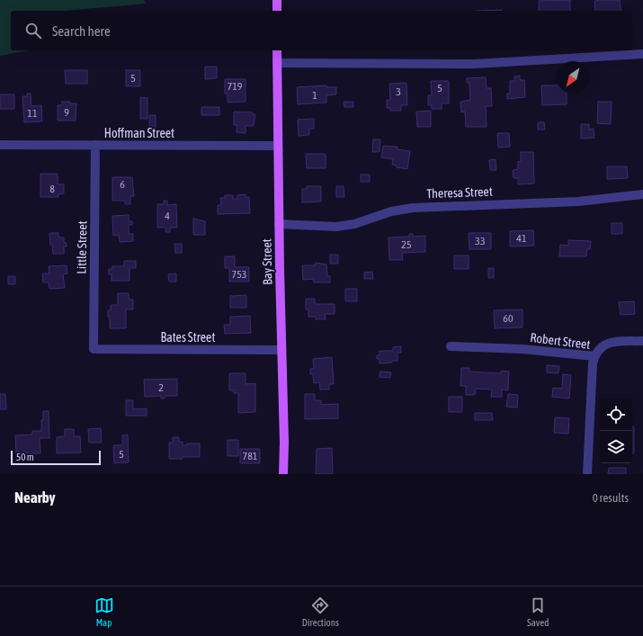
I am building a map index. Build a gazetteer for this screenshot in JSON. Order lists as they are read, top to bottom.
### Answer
{
  "streets": {
    "main road": ["Bay Street"],
    "street": [
      "Hoffman Street",
      "Theresa Street",
      "Little Street",
      "Bates Street",
      "Robert Street"
    ]
  },
  "crossings": [
    ["Hoffman Street", "Little Street"],
    ["Hoffman Street", "Bay Street"],
    ["Theresa Street", "Bay Street"],
    ["Little Street", "Bates Street"],
    ["Bay Street", "Bates Street"]
  ],
  "house_numbers": [
    "5",
    "719",
    "5",
    "3",
    "1",
    "9",
    "11",
    "6",
    "8",
    "4",
    "41",
    "33",
    "25",
    "753",
    "60",
    "2",
    "5",
    "781"
  ],
  "scale_bar": "50 m",
  "north": "bottom left",
  "page": {
    "search": "Search here",
    "scale": "50 m",
    "heading": ["Nearby", "0 results"],
    "nav": ["Map", "Directions", "Saved"]
  }
}
